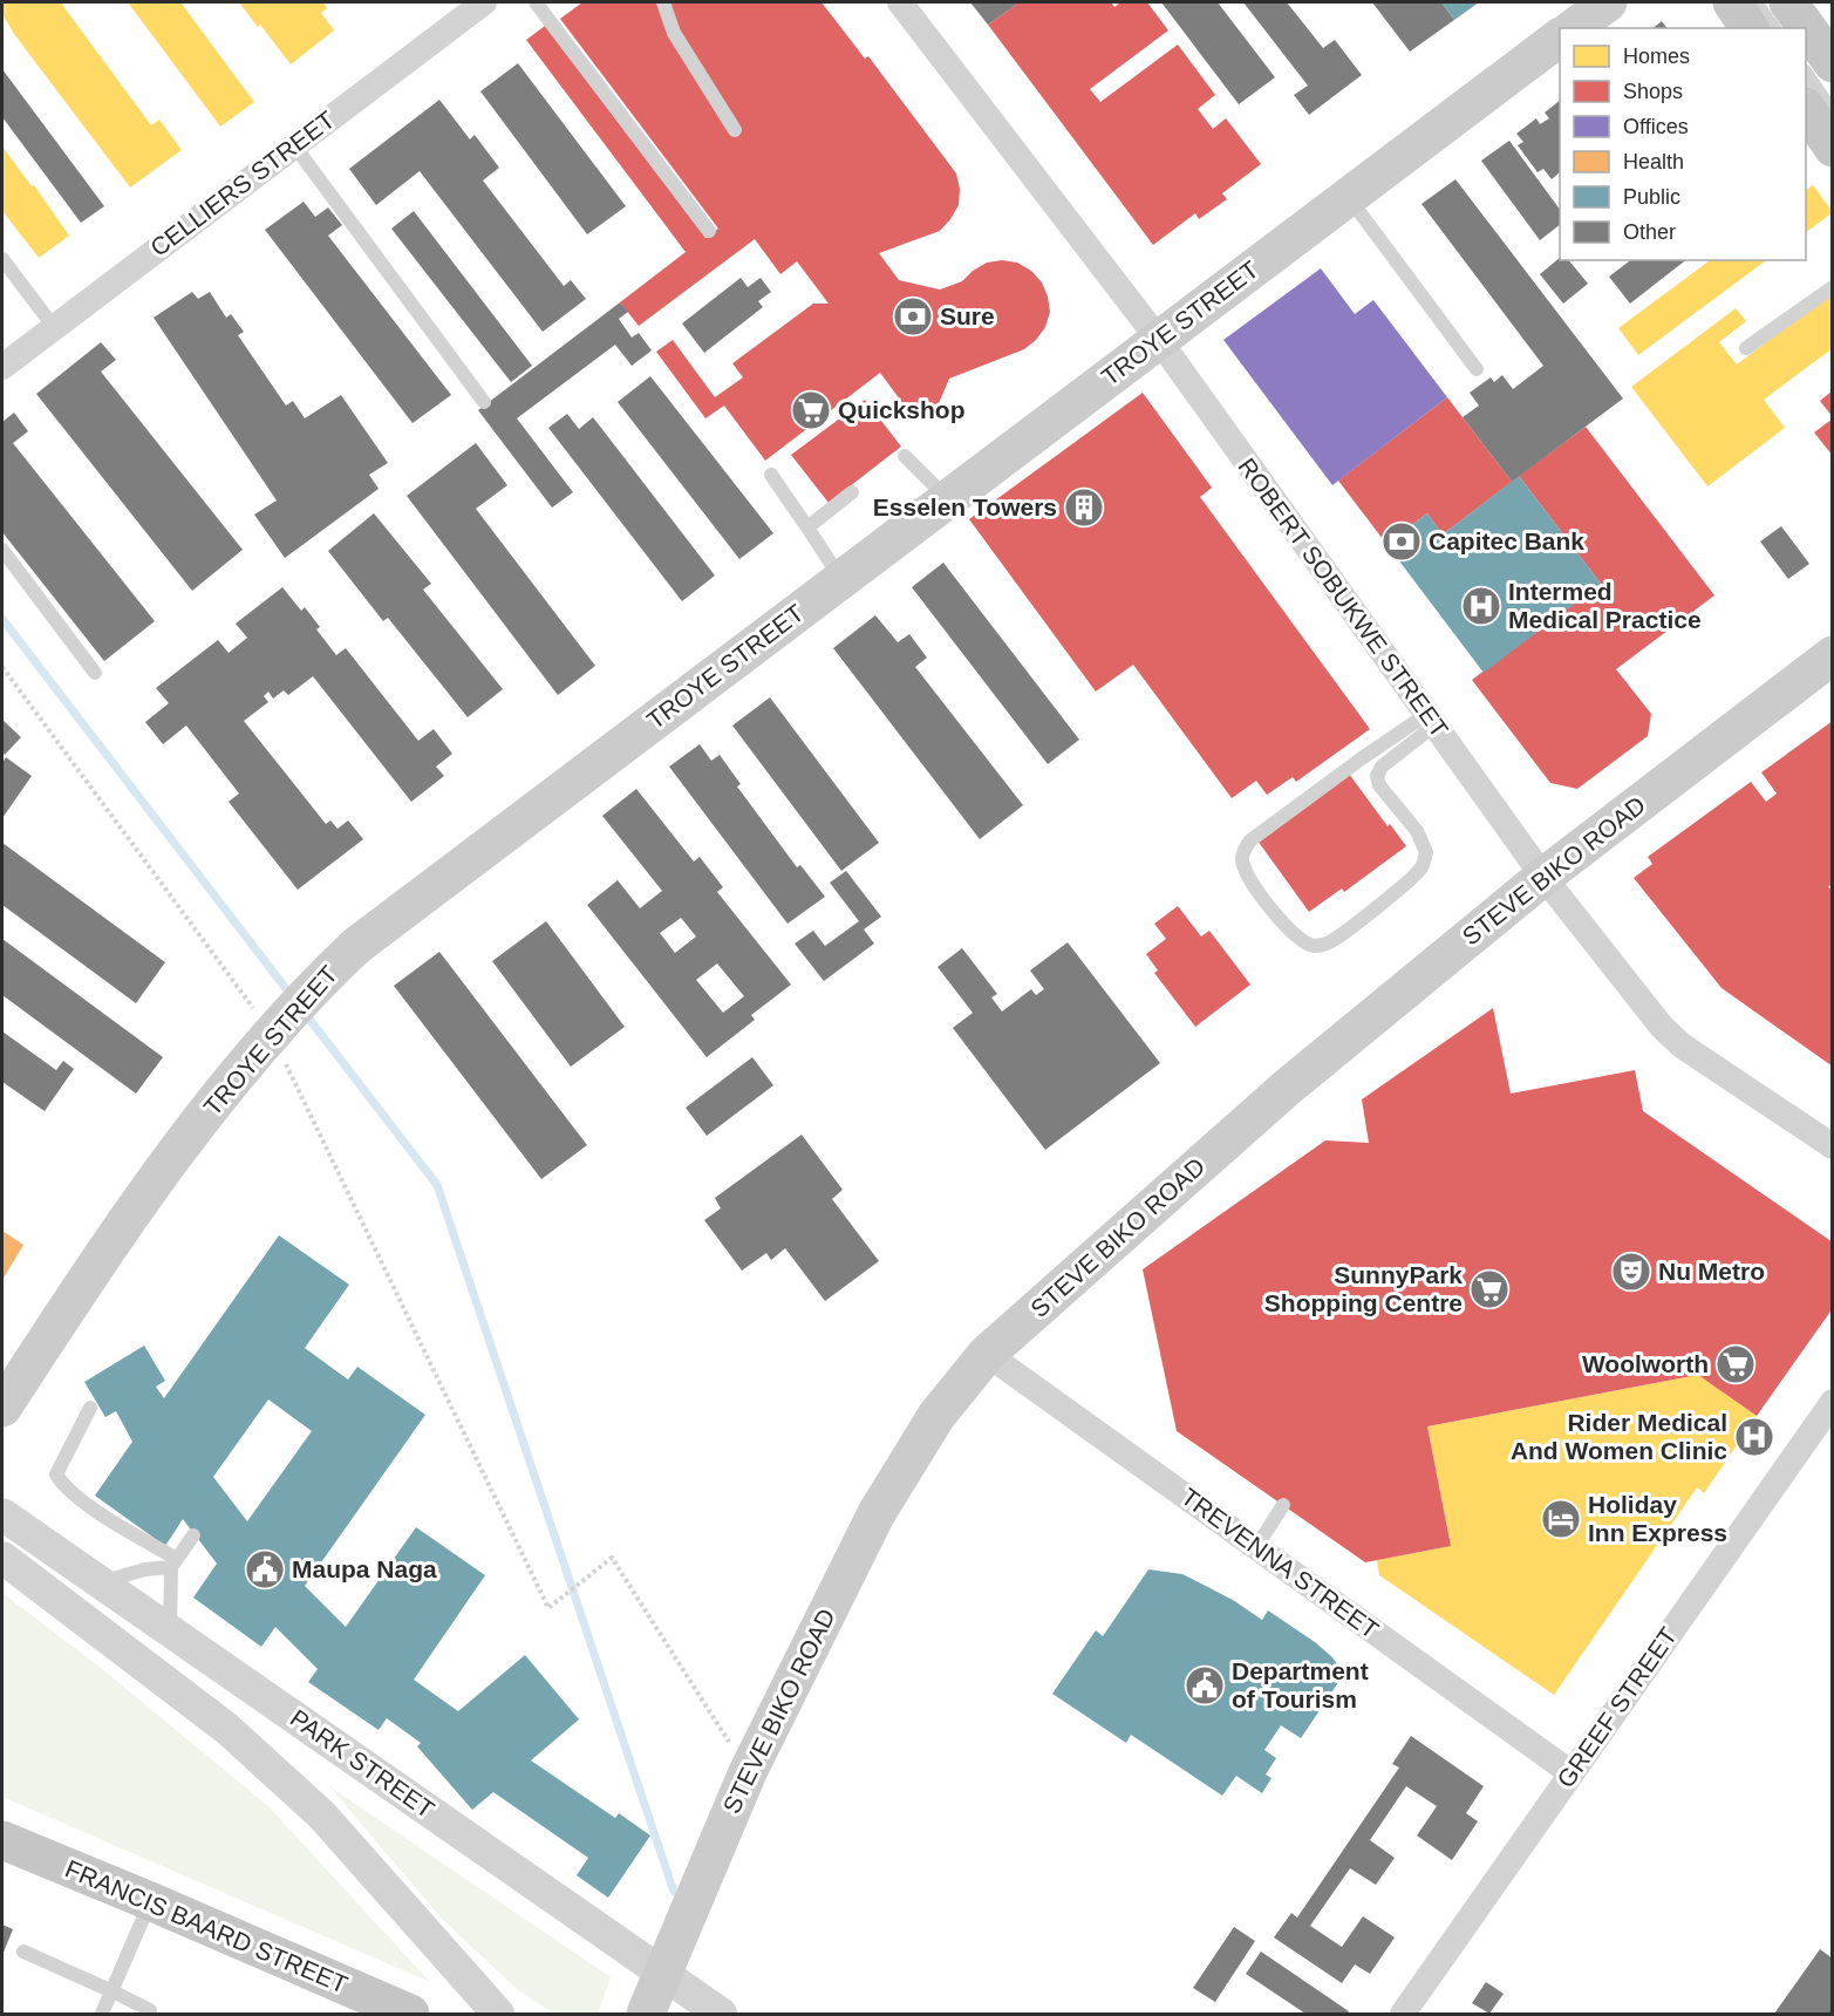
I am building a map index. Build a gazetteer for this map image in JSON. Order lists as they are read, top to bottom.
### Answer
{
  "streets": {
    "main road": ["TROYE STREET", "STEVE BIKO ROAD", "FRANCIS BAARD STREET"],
    "street": [
      "CELLIERS STREET",
      "ROBERT SOBUKWE STREET",
      "TREVENNA STREET",
      "GREEF STREET",
      "PARK STREET"
    ]
  },
  "crossings": [
    ["TROYE STREET", "ROBERT SOBUKWE STREET"],
    ["ROBERT SOBUKWE STREET", "STEVE BIKO ROAD"],
    ["STEVE BIKO ROAD", "TREVENNA STREET"],
    ["STEVE BIKO ROAD", "PARK STREET"],
    ["TREVENNA STREET", "GREEF STREET"]
  ],
  "places": {
    "bank": ["Sure", "Capitec Bank"],
    "supermarket": ["Quickshop", "SunnyPark Shopping Centre", "Woolworth"],
    "building": ["Esselen Towers"],
    "hospital": ["Intermed Medical Practice", "Rider Medical And Women Clinic"],
    "theatre": ["Nu Metro"],
    "hotel": ["Holiday Inn Express"],
    "public building": ["Maupa Naga", "Department of Tourism"]
  },
  "legend": [
    "Homes",
    "Shops",
    "Offices",
    "Health",
    "Public",
    "Other"
  ]
}
